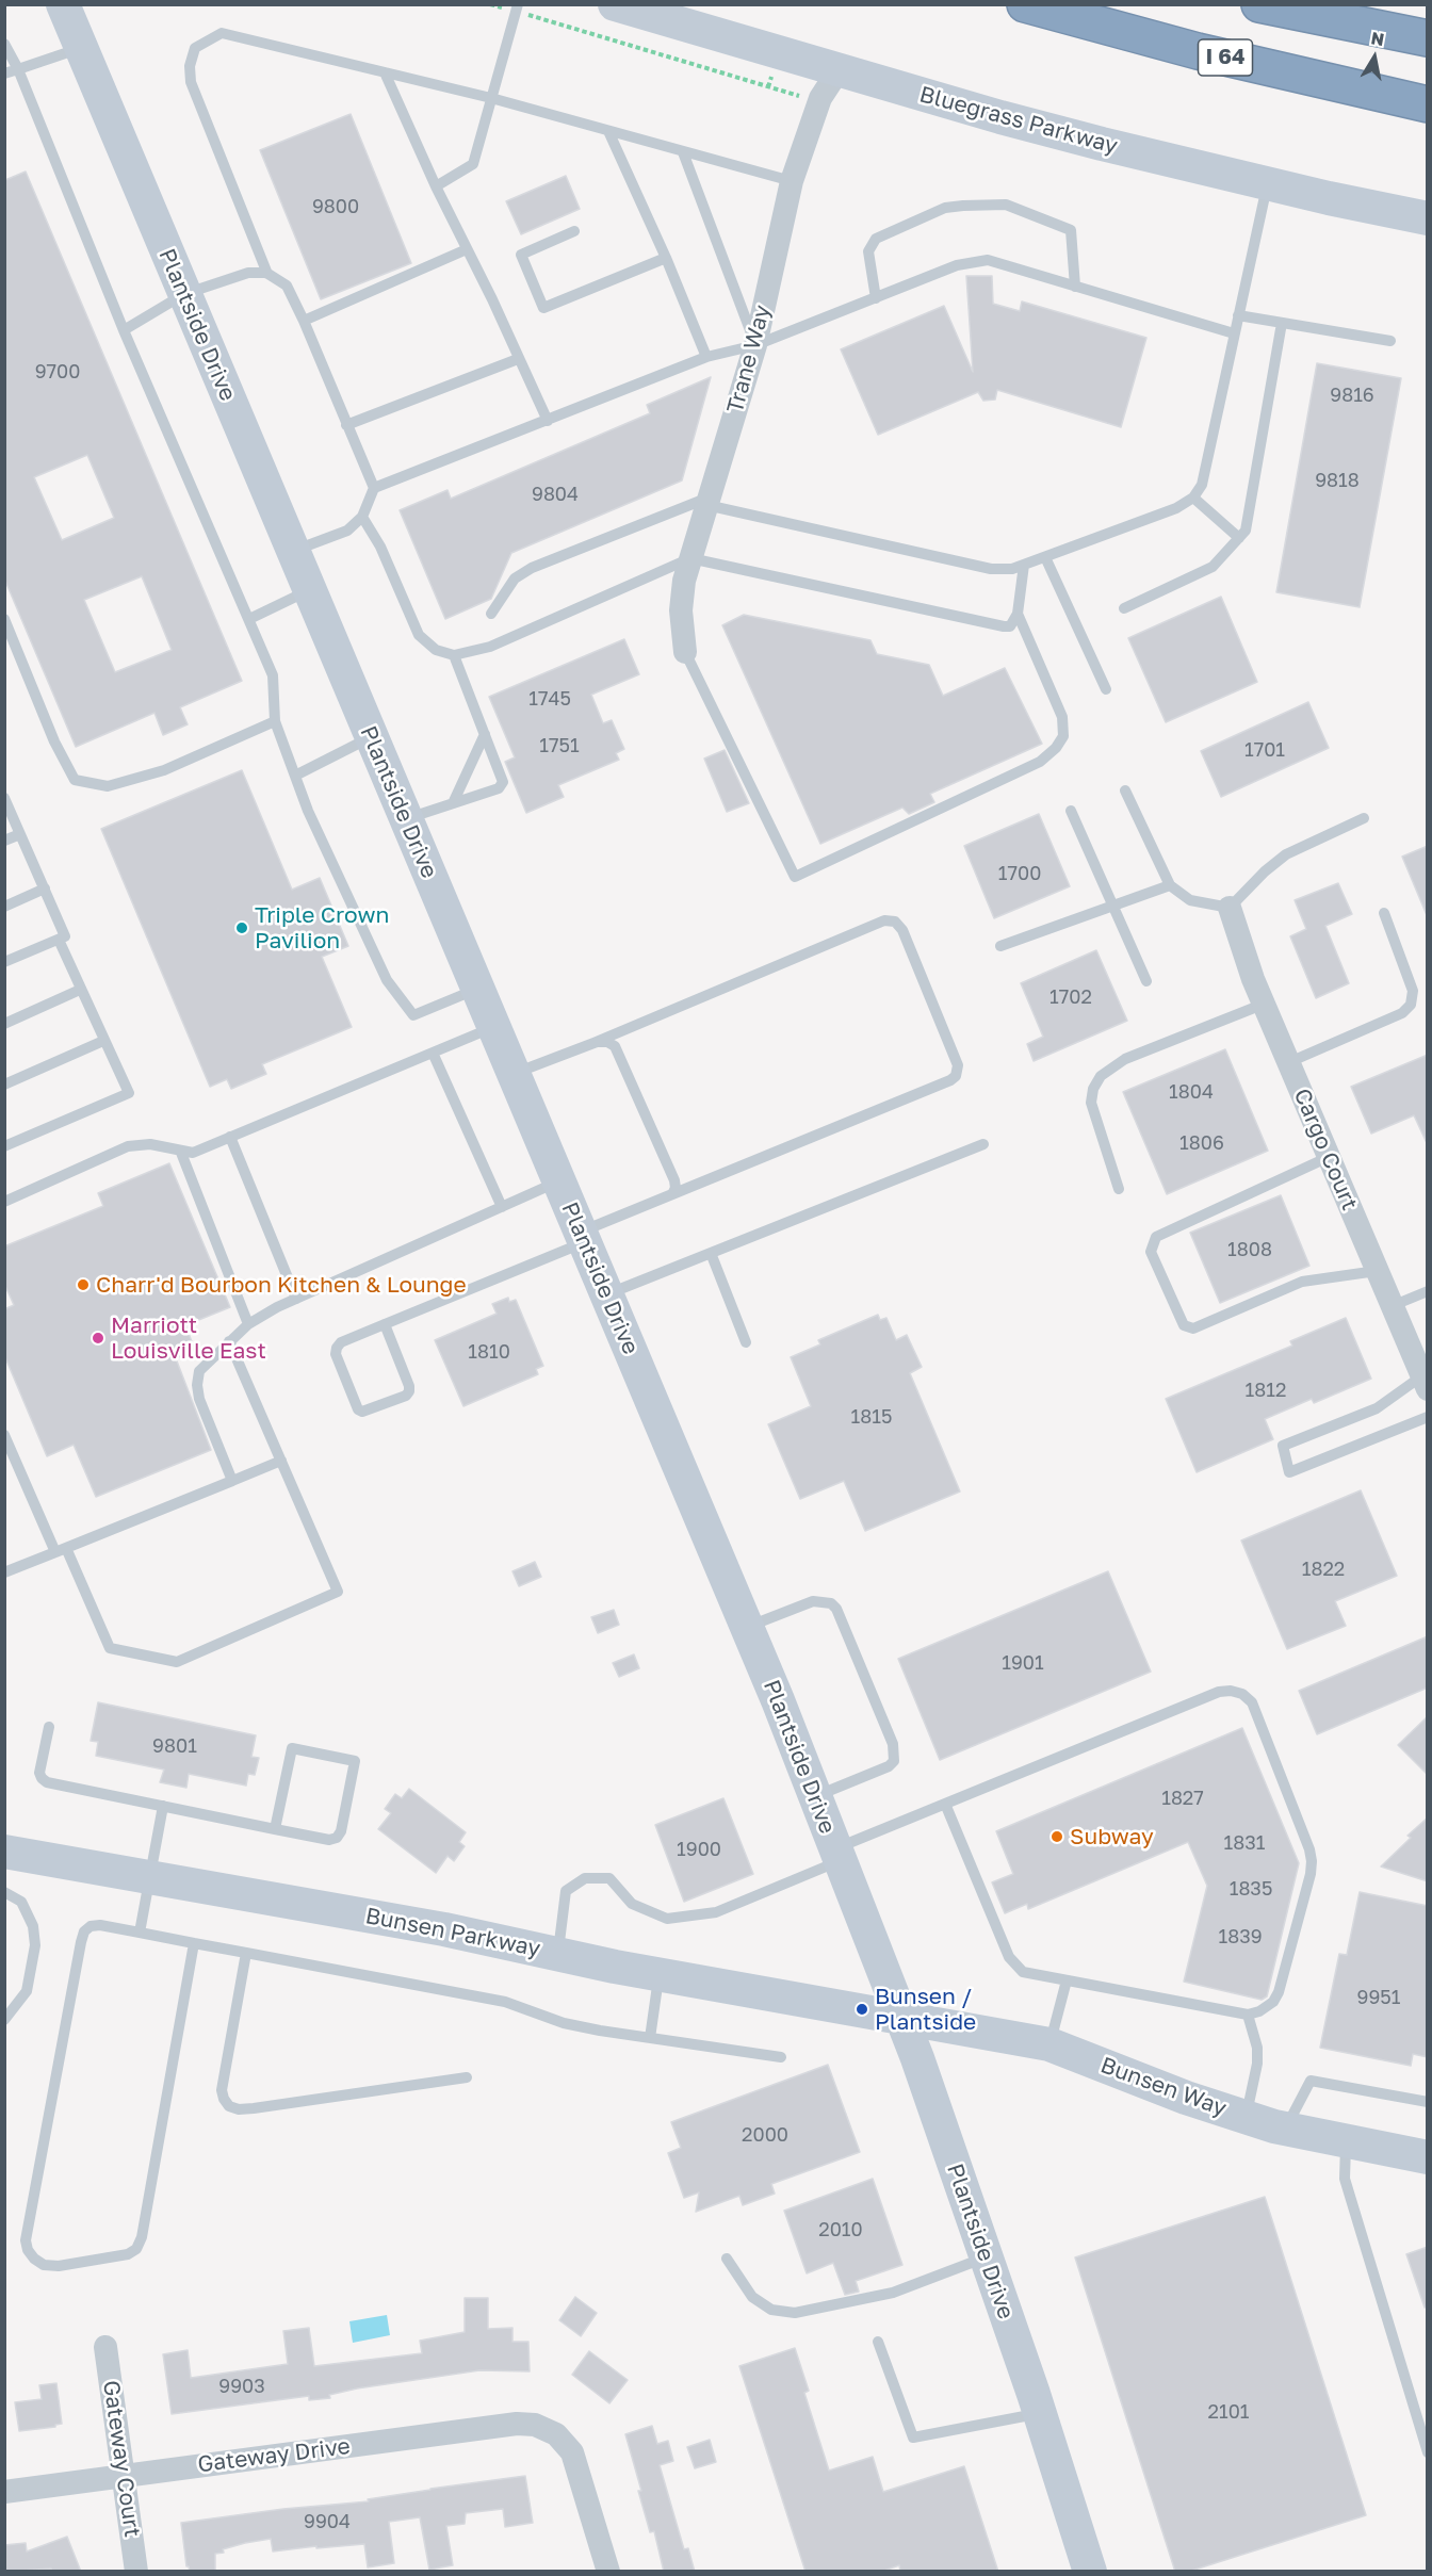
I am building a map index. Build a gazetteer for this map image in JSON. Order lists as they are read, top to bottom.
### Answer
{
  "streets": {
    "highway": ["I 64"],
    "street": [
      "Bluegrass Parkway",
      "Plantside Drive",
      "Trane Way",
      "Cargo Court",
      "Bunsen Parkway",
      "Bunsen Way",
      "Gateway Drive",
      "Gateway Court"
    ]
  },
  "crossings": [
    ["Bluegrass Parkway", "Trane Way"],
    ["Plantside Drive", "Bunsen Parkway"],
    ["Plantside Drive", "Bunsen Way"],
    ["Bunsen Parkway", "Bunsen Way"],
    ["Gateway Drive", "Gateway Court"]
  ],
  "places": [
    "Triple Crown Pavilion",
    "Charr'd Bourbon Kitchen & Lounge",
    "Marriott Louisville East",
    "Subway",
    "Bunsen / Plantside"
  ],
  "house_numbers": [
    "9800",
    "9700",
    "9816",
    "9818",
    "9804",
    "1745",
    "1751",
    "1701",
    "1700",
    "1702",
    "1804",
    "1806",
    "1808",
    "1810",
    "1812",
    "1815",
    "1822",
    "1901",
    "9801",
    "1827",
    "1831",
    "1900",
    "1835",
    "1839",
    "9951",
    "2000",
    "2010",
    "9903",
    "2101",
    "9904"
  ],
  "north": "top"
}
